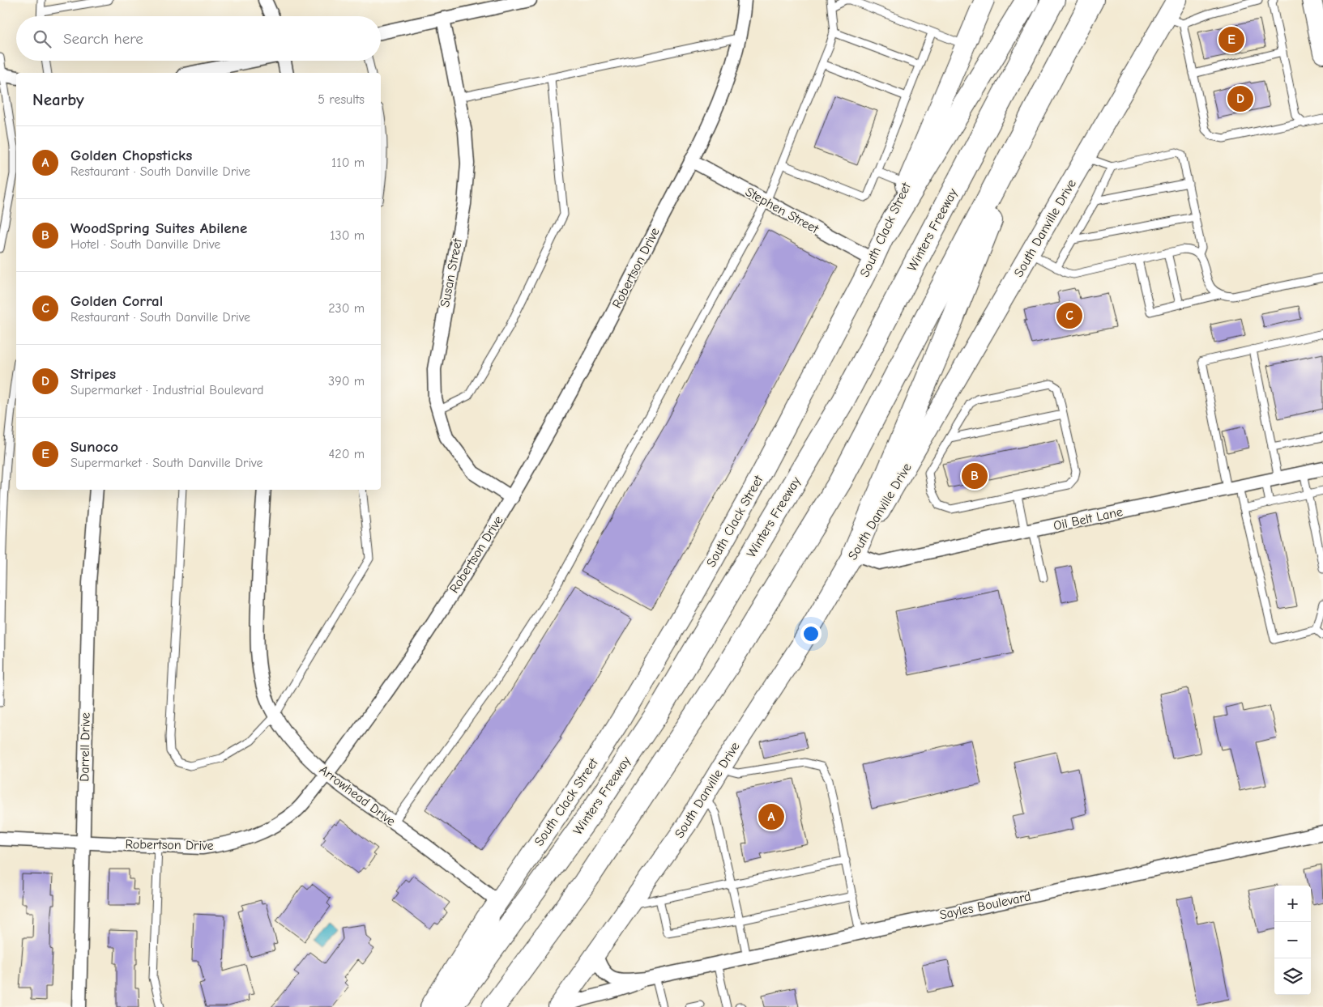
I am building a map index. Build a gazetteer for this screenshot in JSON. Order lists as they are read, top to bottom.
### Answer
{
  "streets": {
    "highway": ["Winters Freeway"],
    "main road": ["South Danville Drive", "South Clack Street"],
    "street": [
      "Stephen Street",
      "Robertson Drive",
      "Susan Street",
      "Oil Belt Lane",
      "Darrell Drive",
      "Arrowhead Drive",
      "Sayles Boulevard"
    ]
  },
  "crossings": [
    ["Stephen Street", "South Clack Street"],
    ["Stephen Street", "Robertson Drive"],
    ["South Danville Drive", "Oil Belt Lane"],
    ["South Danville Drive", "Sayles Boulevard"],
    ["South Clack Street", "Arrowhead Drive"],
    ["Robertson Drive", "Susan Street"],
    ["Robertson Drive", "Darrell Drive"],
    ["Robertson Drive", "Arrowhead Drive"]
  ],
  "page": {
    "search": "Search here",
    "pins": [
      "E",
      "D",
      "C",
      "B",
      "A"
    ],
    "heading": ["Nearby", "5 results"],
    "list": [
      {
        "mark": "A",
        "name": "Golden Chopsticks",
        "note": "Restaurant · South Danville Drive",
        "value": "110 m"
      },
      {
        "mark": "B",
        "name": "WoodSpring Suites Abilene",
        "note": "Hotel · South Danville Drive",
        "value": "130 m"
      },
      {
        "mark": "C",
        "name": "Golden Corral",
        "note": "Restaurant · South Danville Drive",
        "value": "230 m"
      },
      {
        "mark": "D",
        "name": "Stripes",
        "note": "Supermarket · Industrial Boulevard",
        "value": "390 m"
      },
      {
        "mark": "E",
        "name": "Sunoco",
        "note": "Supermarket · South Danville Drive",
        "value": "420 m"
      }
    ],
    "map_buttons": ["+", "−"]
  }
}
